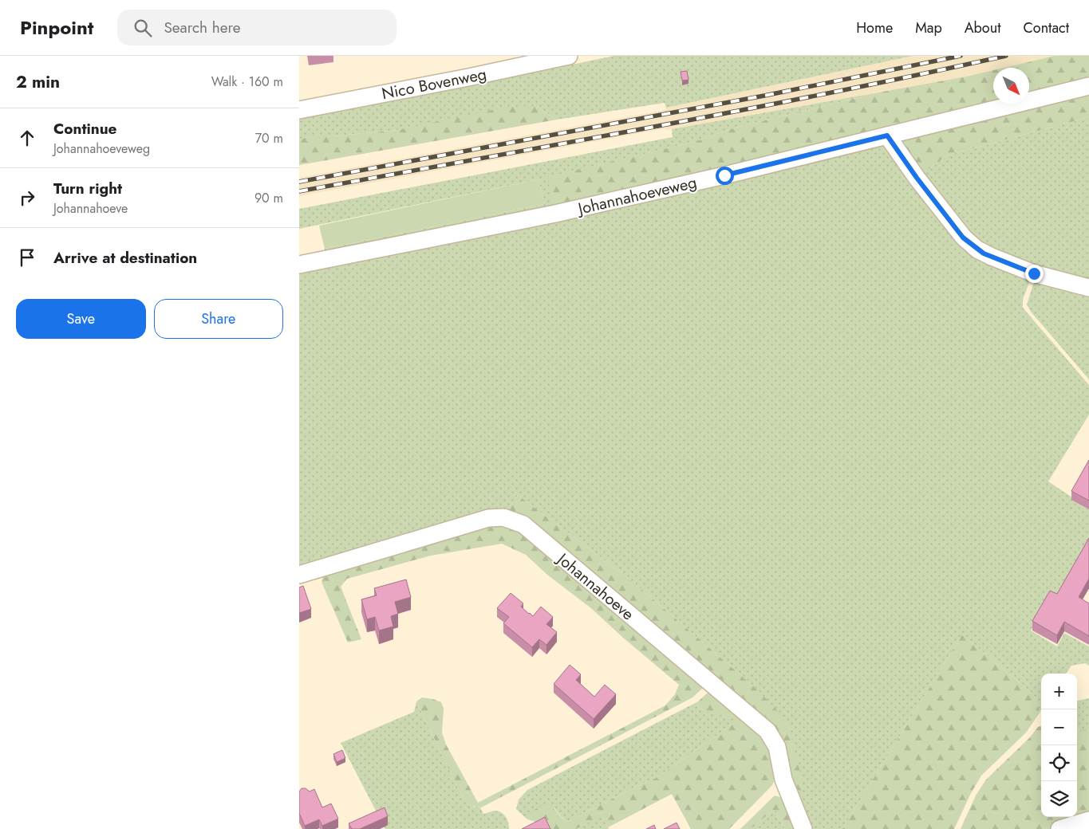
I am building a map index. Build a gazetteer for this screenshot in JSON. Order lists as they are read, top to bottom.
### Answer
{
  "streets": {
    "street": ["Nico Bovenweg", "Johannahoeveweg", "Johannahoeve"]
  },
  "north": "bottom right",
  "page": {
    "header": "Pinpoint",
    "search": "Search here",
    "nav": [
      "Home",
      "Map",
      "About",
      "Contact"
    ],
    "heading": ["2 min", "Walk · 160 m"],
    "list": [
      ["Continue", "Johannahoeveweg", "70 m"],
      ["Turn right", "Johannahoeve", "90 m"],
      "Arrive at destination"
    ],
    "buttons": ["Save", "Share"],
    "map_buttons": ["+", "−"]
  }
}
